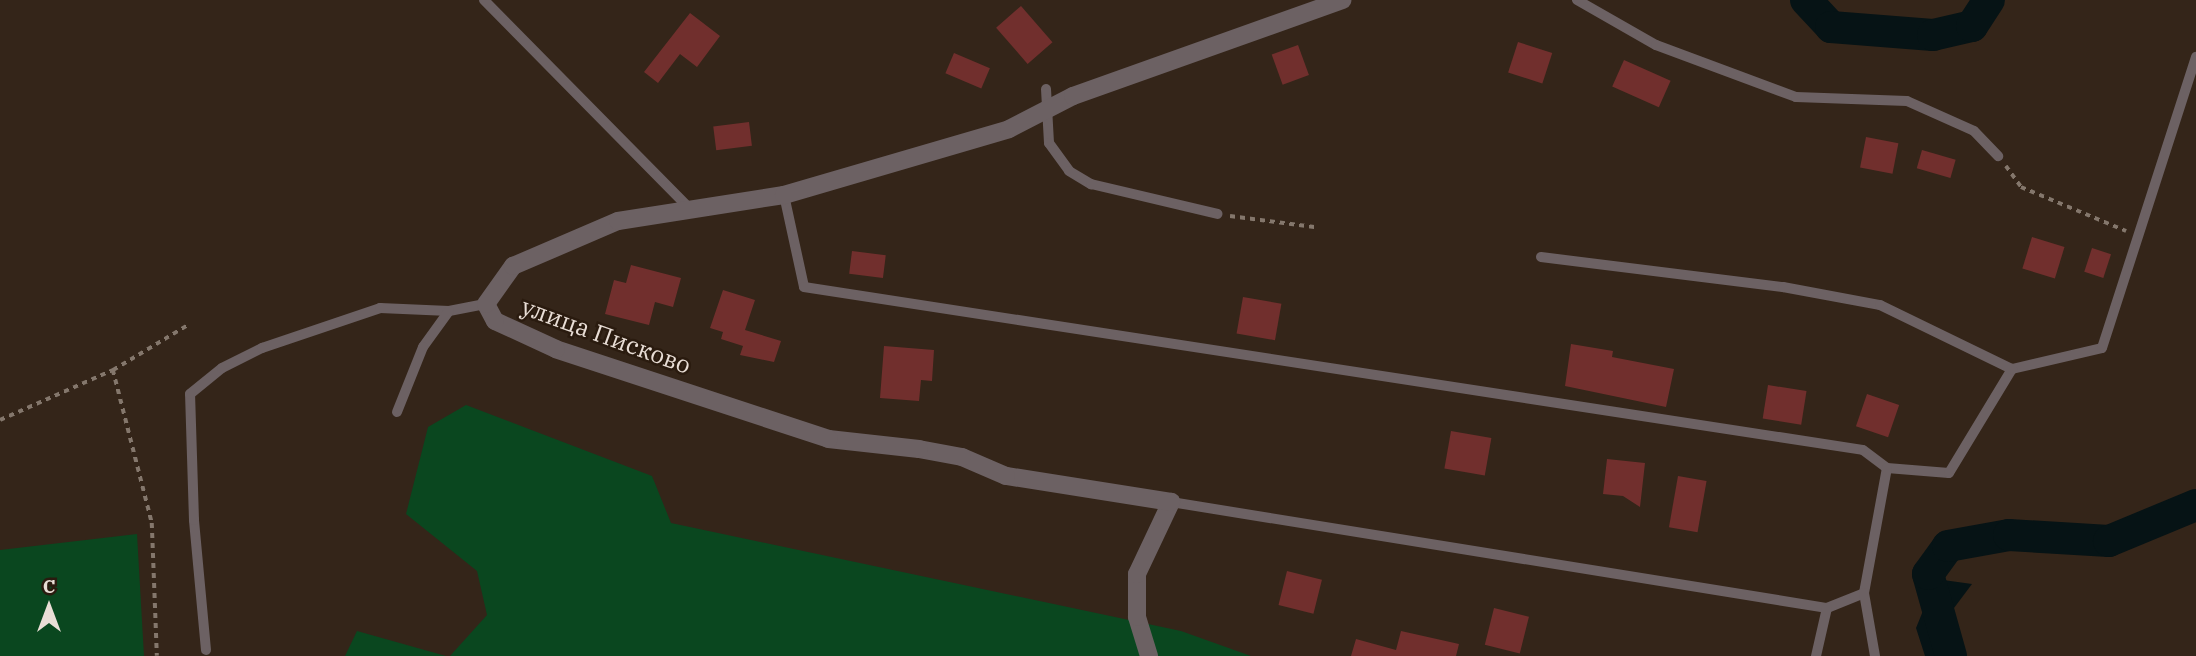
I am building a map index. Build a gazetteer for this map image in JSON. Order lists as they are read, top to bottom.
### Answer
{
  "streets": {
    "street": ["улица Писково"]
  },
  "north": "top"
}
